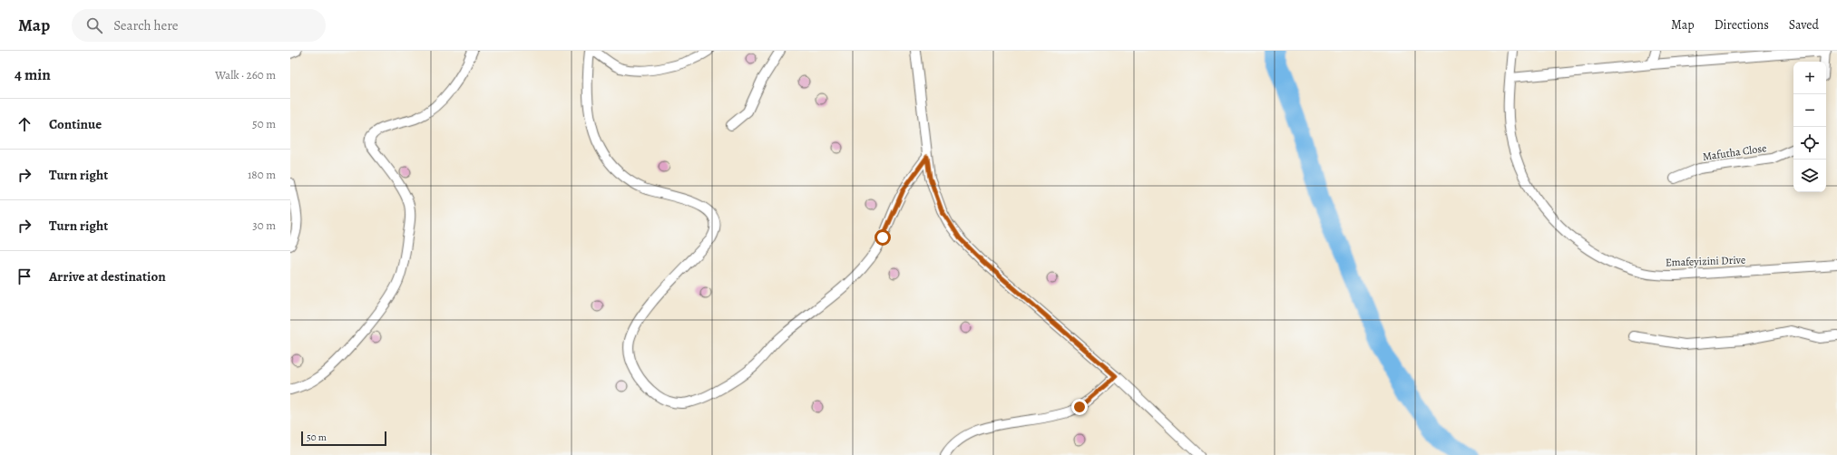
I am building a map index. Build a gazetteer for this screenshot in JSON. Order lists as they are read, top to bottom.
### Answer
{
  "streets": {
    "street": ["Mafutha Close", "Emafeyizini Drive"]
  },
  "scale_bar": "50 m",
  "page": {
    "header": "Map",
    "search": "Search here",
    "nav": ["Map", "Directions", "Saved"],
    "heading": ["4 min", "Walk · 260 m"],
    "map_buttons": ["+", "−"],
    "list": [
      ["Continue", "50 m"],
      ["Turn right", "180 m"],
      ["Turn right", "30 m"],
      "Arrive at destination"
    ],
    "scale": "50 m"
  }
}
